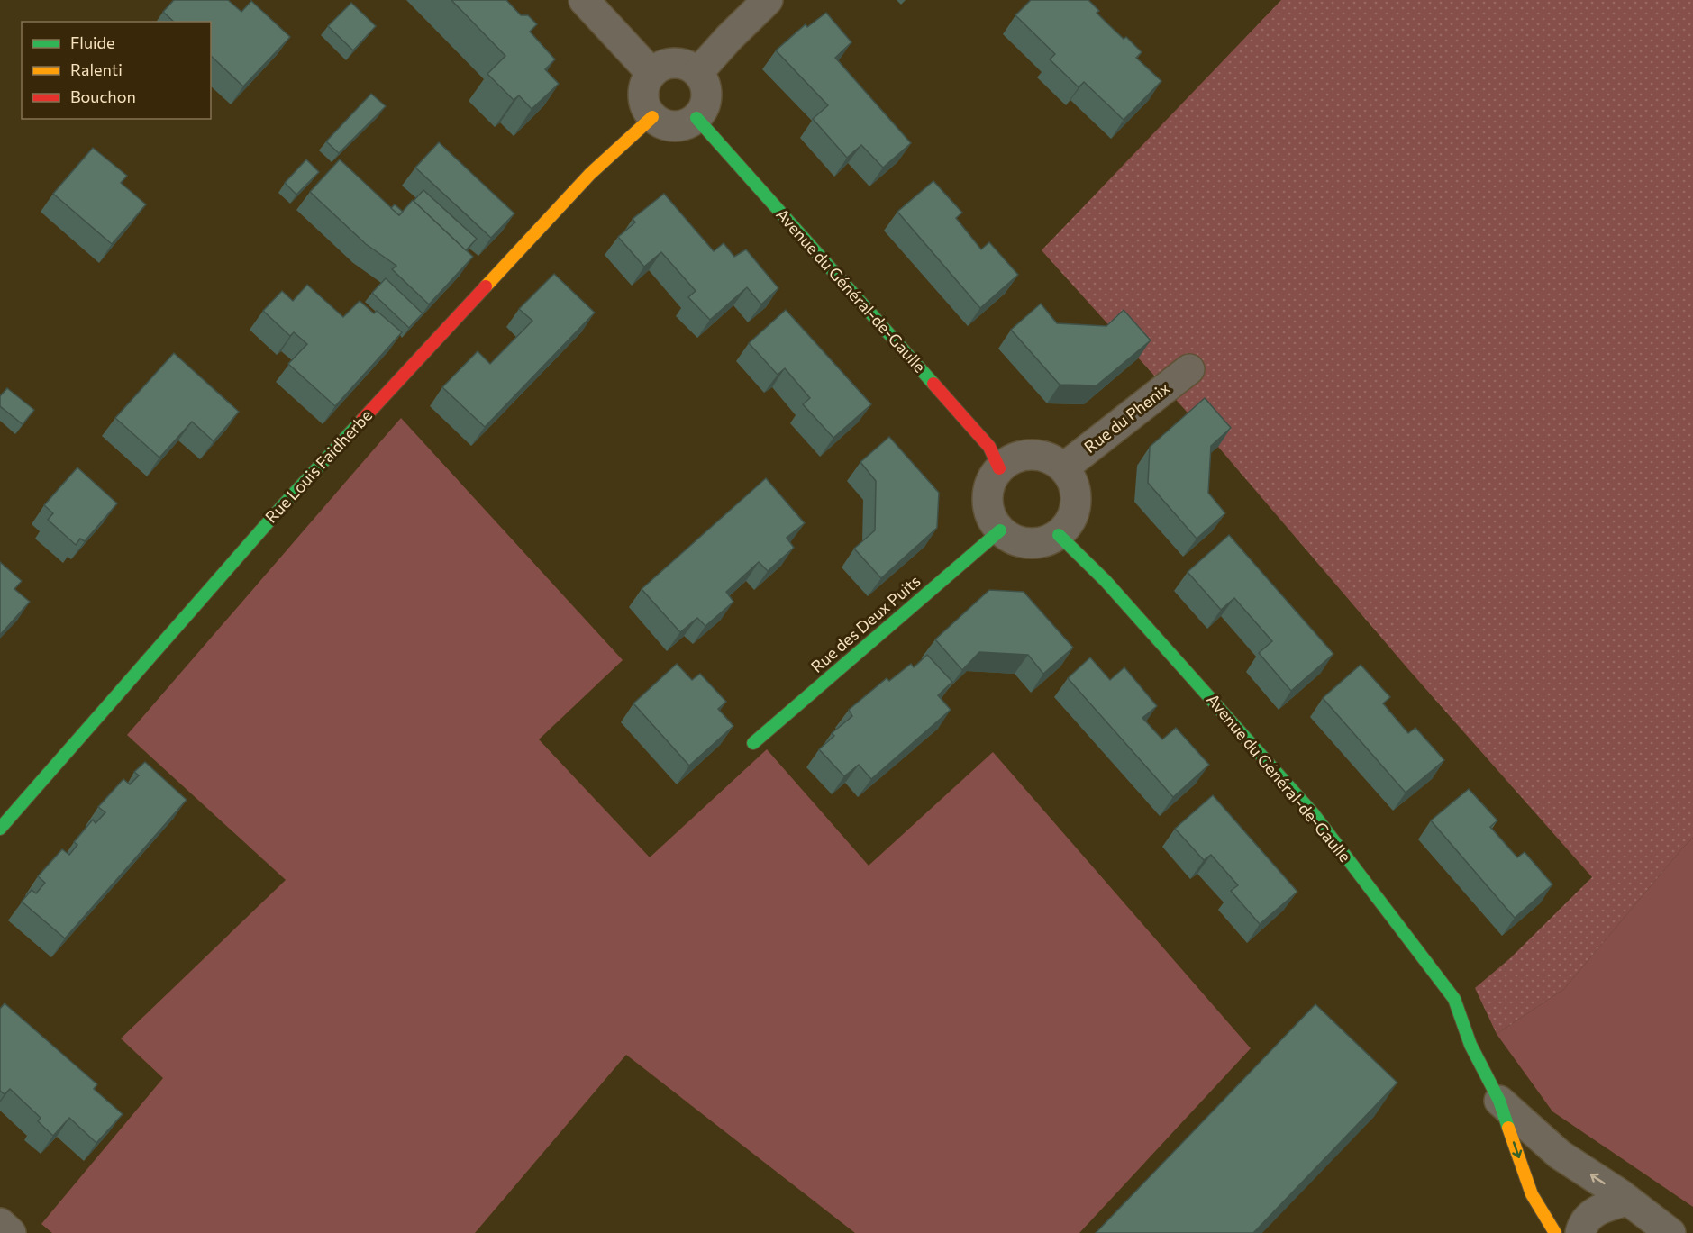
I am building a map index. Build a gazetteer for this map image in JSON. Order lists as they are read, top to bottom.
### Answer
{
  "streets": {
    "street": [
      "Avenue du Général-de-Gaulle",
      "Rue du Phenix",
      "Rue Louis Faidherbe",
      "Rue des Deux Puits"
    ]
  },
  "crossings": [
    ["Avenue du Général-de-Gaulle", "Rue du Phenix"],
    ["Avenue du Général-de-Gaulle", "Rue Louis Faidherbe"],
    ["Avenue du Général-de-Gaulle", "Rue des Deux Puits"],
    ["Rue du Phenix", "Rue des Deux Puits"]
  ],
  "legend": ["Fluide", "Ralenti", "Bouchon"]
}
